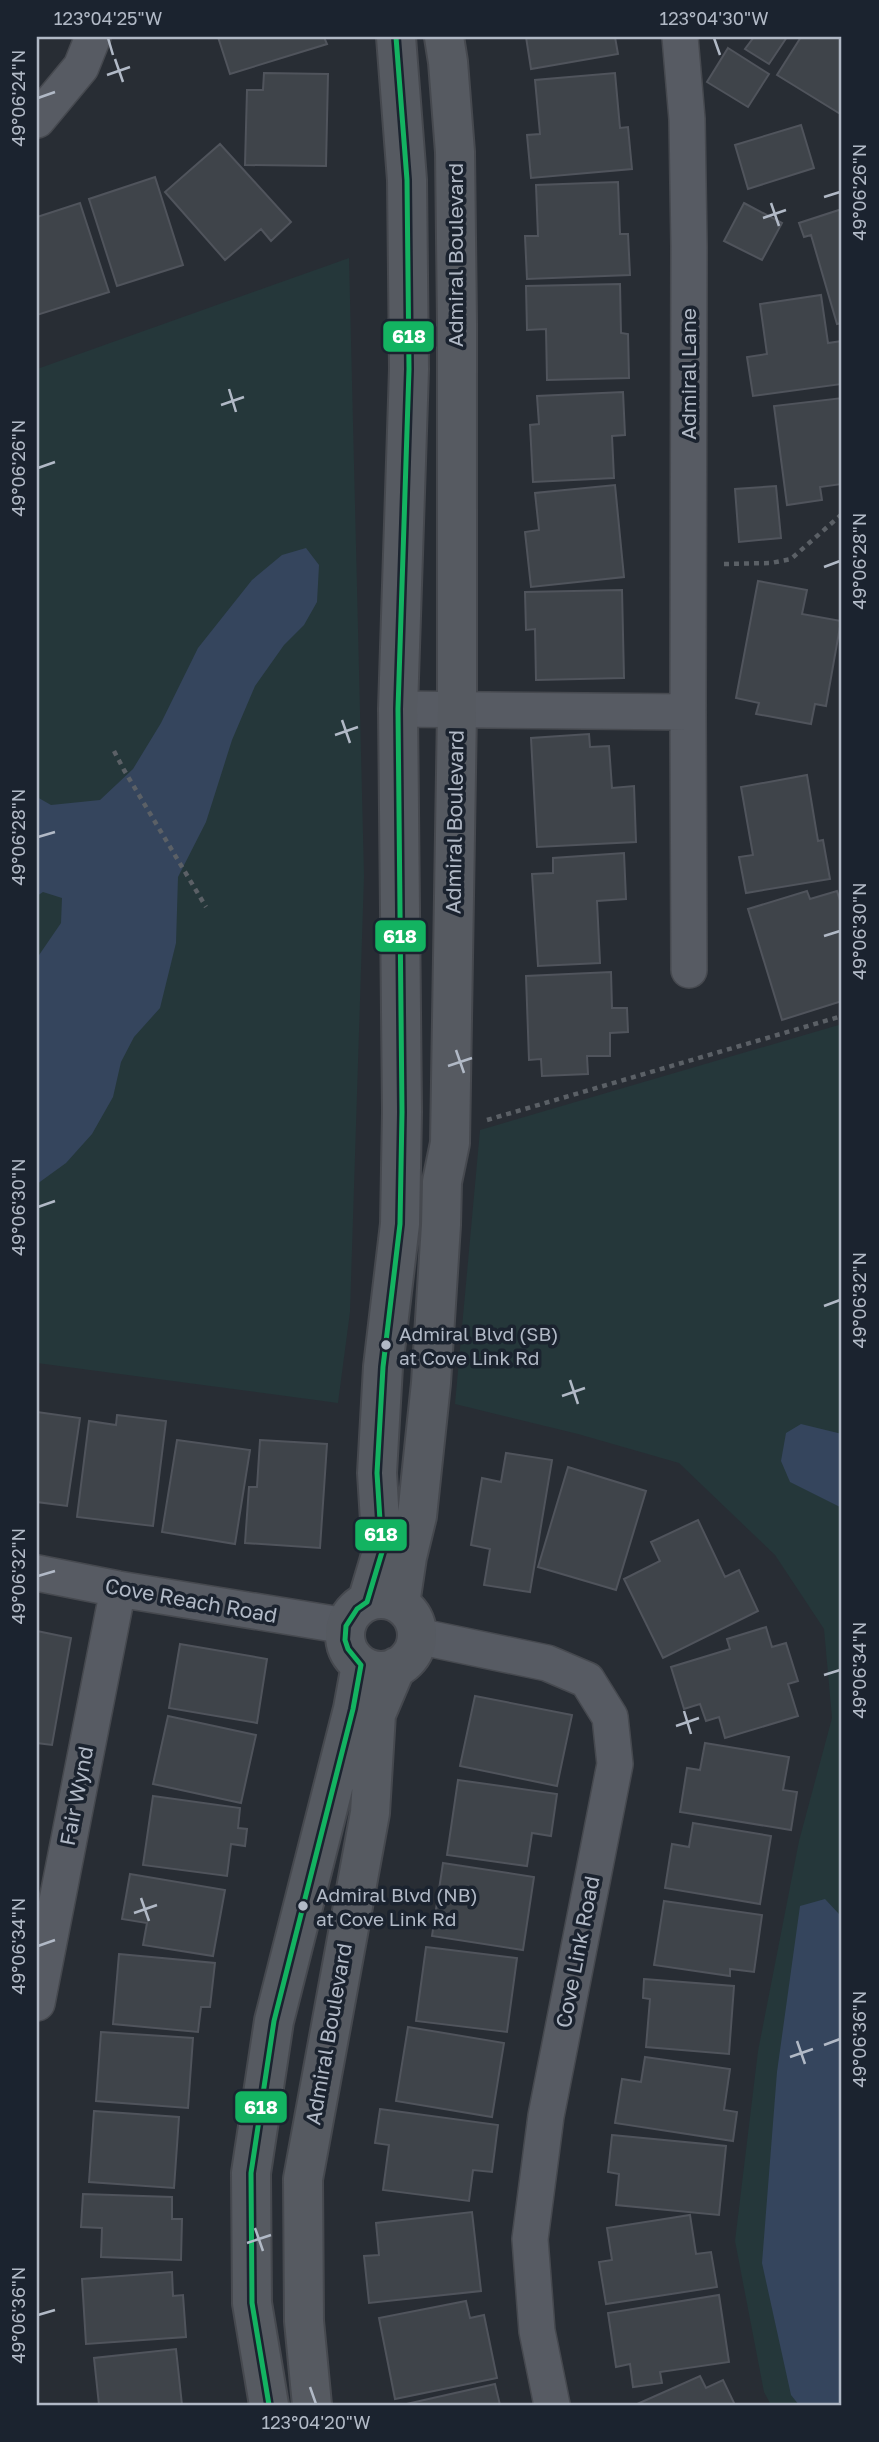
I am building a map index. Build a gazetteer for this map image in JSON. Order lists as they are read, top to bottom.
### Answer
{
  "streets": {
    "street": [
      "Admiral Boulevard",
      "Admiral Lane",
      "Cove Reach Road",
      "Fair Wynd",
      "Cove Link Road"
    ]
  },
  "crossings": [
    ["Admiral Boulevard", "Cove Reach Road"],
    ["Admiral Boulevard", "Cove Link Road"],
    ["Cove Reach Road", "Fair Wynd"],
    ["Cove Reach Road", "Cove Link Road"]
  ],
  "places": ["Admiral Blvd (SB) at Cove Link Rd", "Admiral Blvd (NB) at Cove Link Rd"],
  "lines": ["transit line 618"],
  "coordinates": [
    "123°04'25\"W",
    "123°04'30\"W",
    "49°06'24\"N",
    "49°06'26\"N",
    "49°06'28\"N",
    "49°06'30\"N",
    "49°06'32\"N",
    "49°06'34\"N",
    "49°06'36\"N",
    "123°04'20\"W"
  ]
}
